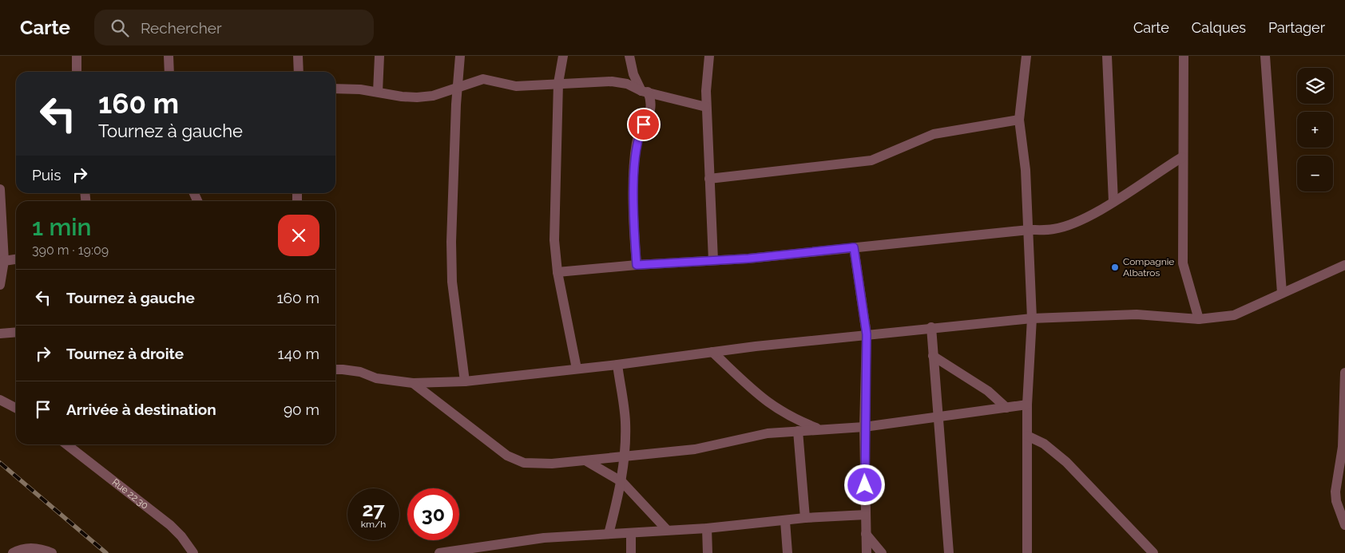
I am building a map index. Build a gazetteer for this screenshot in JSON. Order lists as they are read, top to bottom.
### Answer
{
  "streets": {
    "street": ["Rue 22.30"]
  },
  "places": ["Compagnie Albatros"],
  "page": {
    "header": "Carte",
    "search": "Rechercher",
    "nav": ["Carte", "Calques", "Partager"],
    "map_buttons": ["+", "−"],
    "turn": ["160 m", "Tournez à gauche"],
    "then": "Puis",
    "heading": ["1 min", "390 m · 19:09"],
    "list": [
      {
        "name": "Tournez à gauche",
        "value": "160 m"
      },
      {
        "name": "Tournez à droite",
        "value": "140 m"
      },
      {
        "name": "Arrivée à destination",
        "value": "90 m"
      }
    ],
    "speed": "27 km/h",
    "limit": "30"
  }
}
